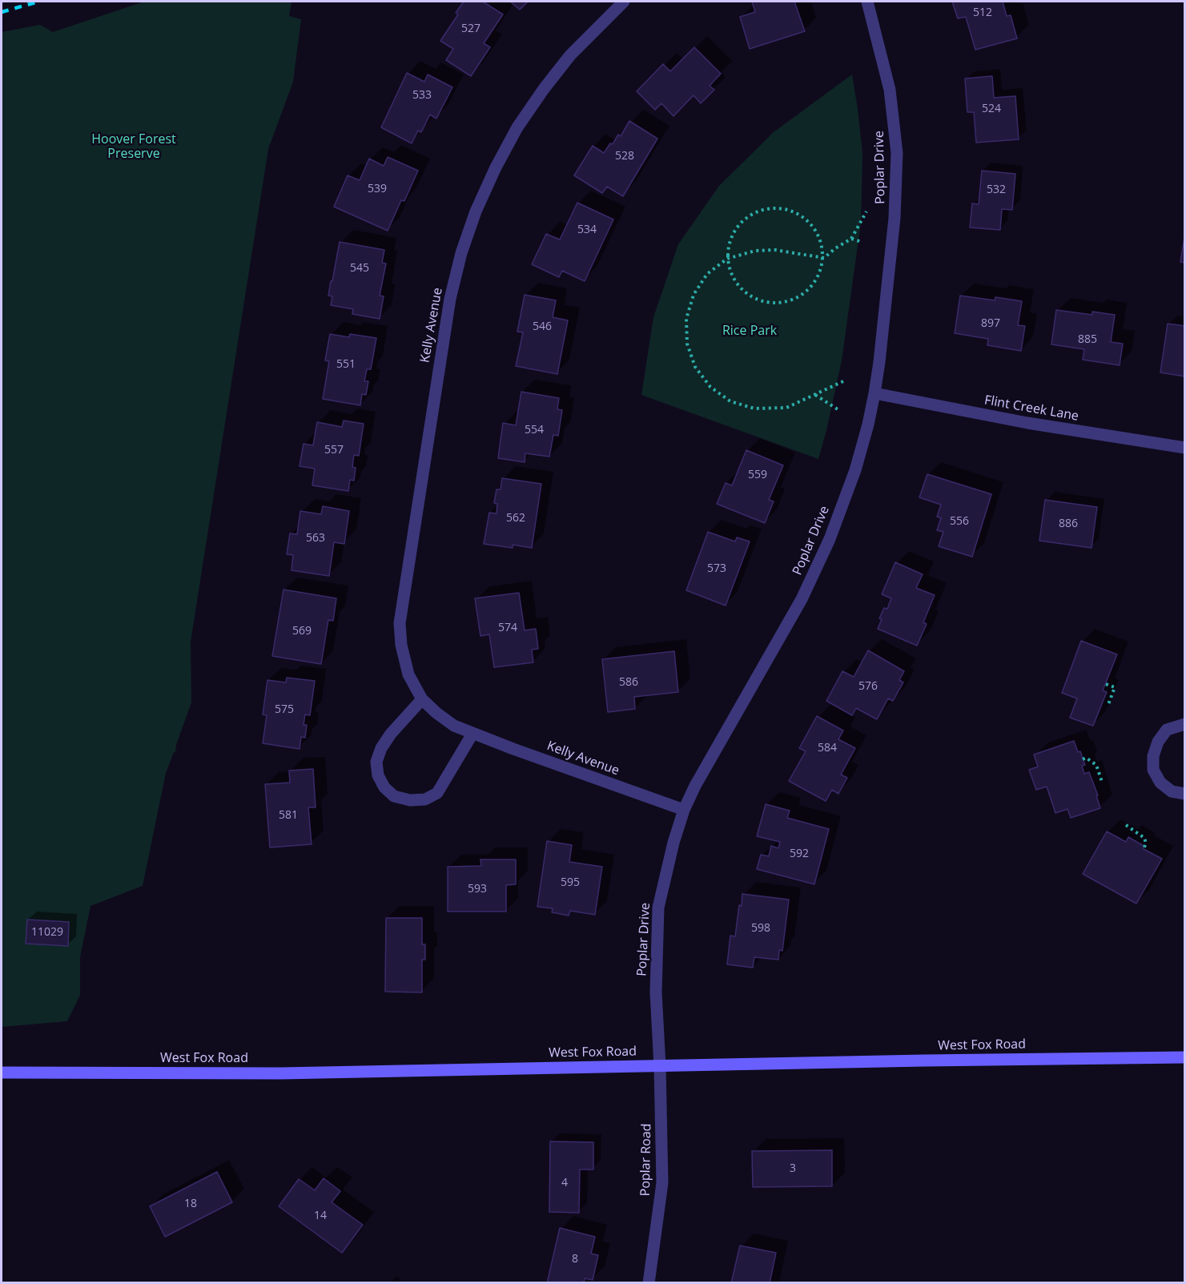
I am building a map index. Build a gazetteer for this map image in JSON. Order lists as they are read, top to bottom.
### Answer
{
  "streets": {
    "street": [
      "Poplar Drive",
      "Kelly Avenue",
      "Flint Creek Lane",
      "West Fox Road",
      "Poplar Road"
    ]
  },
  "crossings": [
    ["Poplar Drive", "Kelly Avenue"],
    ["Poplar Drive", "Flint Creek Lane"],
    ["Poplar Drive", "West Fox Road"],
    ["Poplar Drive", "Poplar Road"],
    ["West Fox Road", "Poplar Road"]
  ],
  "parks": ["Hoover Forest Preserve", "Rice Park"],
  "house_numbers": [
    "512",
    "527",
    "533",
    "524",
    "528",
    "539",
    "532",
    "534",
    "545",
    "897",
    "546",
    "885",
    "551",
    "554",
    "557",
    "559",
    "562",
    "556",
    "886",
    "563",
    "573",
    "574",
    "569",
    "586",
    "576",
    "575",
    "584",
    "581",
    "592",
    "595",
    "593",
    "598",
    "11029",
    "3",
    "4",
    "18",
    "14",
    "8"
  ]
}
